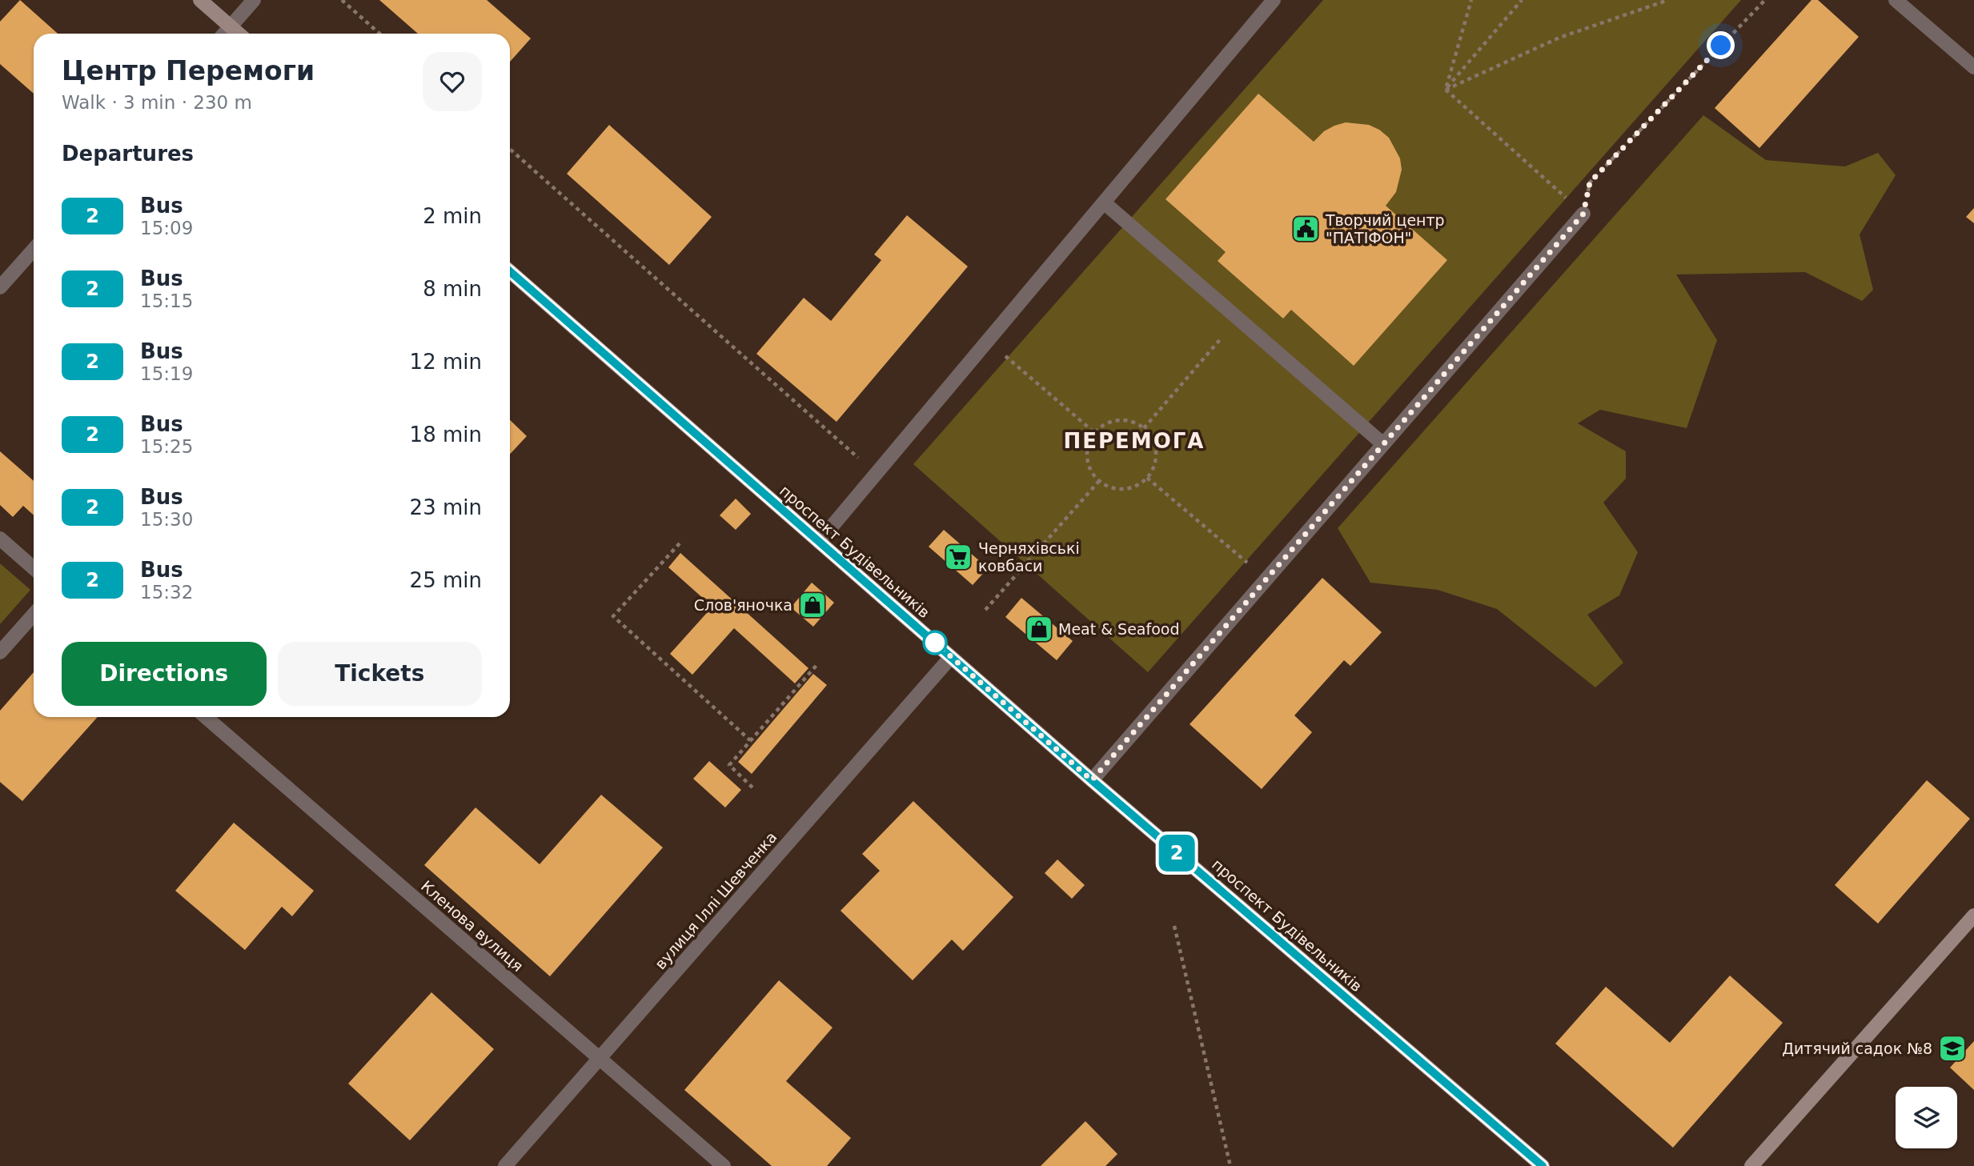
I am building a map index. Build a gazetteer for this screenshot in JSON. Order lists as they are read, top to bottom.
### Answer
{
  "streets": {
    "street": ["проспект Будівельників", "вулиця Іллі Шевченка", "Кленова вулиця"]
  },
  "crossings": [
    ["проспект Будівельників", "вулиця Іллі Шевченка"],
    ["вулиця Іллі Шевченка", "Кленова вулиця"]
  ],
  "districts": ["ПЕРЕМОГА"],
  "places": {
    "public building": ["Творчий центр \"ПАТІФОН\""],
    "supermarket": ["Черняхівські ковбаси"],
    "shop": ["Слов'яночка", "Meat & Seafood"],
    "school or university": ["Дитячий садок №8"]
  },
  "lines": ["bus line 2"],
  "page": {
    "on_map": "2",
    "heading": [
      ["Центр Перемоги", "Walk · 3 min · 230 m"],
      "Departures"
    ],
    "list": [
      {
        "mark": "2",
        "name": "Bus",
        "note": "15:09",
        "value": "2 min"
      },
      {
        "mark": "2",
        "name": "Bus",
        "note": "15:15",
        "value": "8 min"
      },
      {
        "mark": "2",
        "name": "Bus",
        "note": "15:19",
        "value": "12 min"
      },
      {
        "mark": "2",
        "name": "Bus",
        "note": "15:25",
        "value": "18 min"
      },
      {
        "mark": "2",
        "name": "Bus",
        "note": "15:30",
        "value": "23 min"
      },
      {
        "mark": "2",
        "name": "Bus",
        "note": "15:32",
        "value": "25 min"
      }
    ],
    "buttons": ["Directions", "Tickets"]
  }
}
